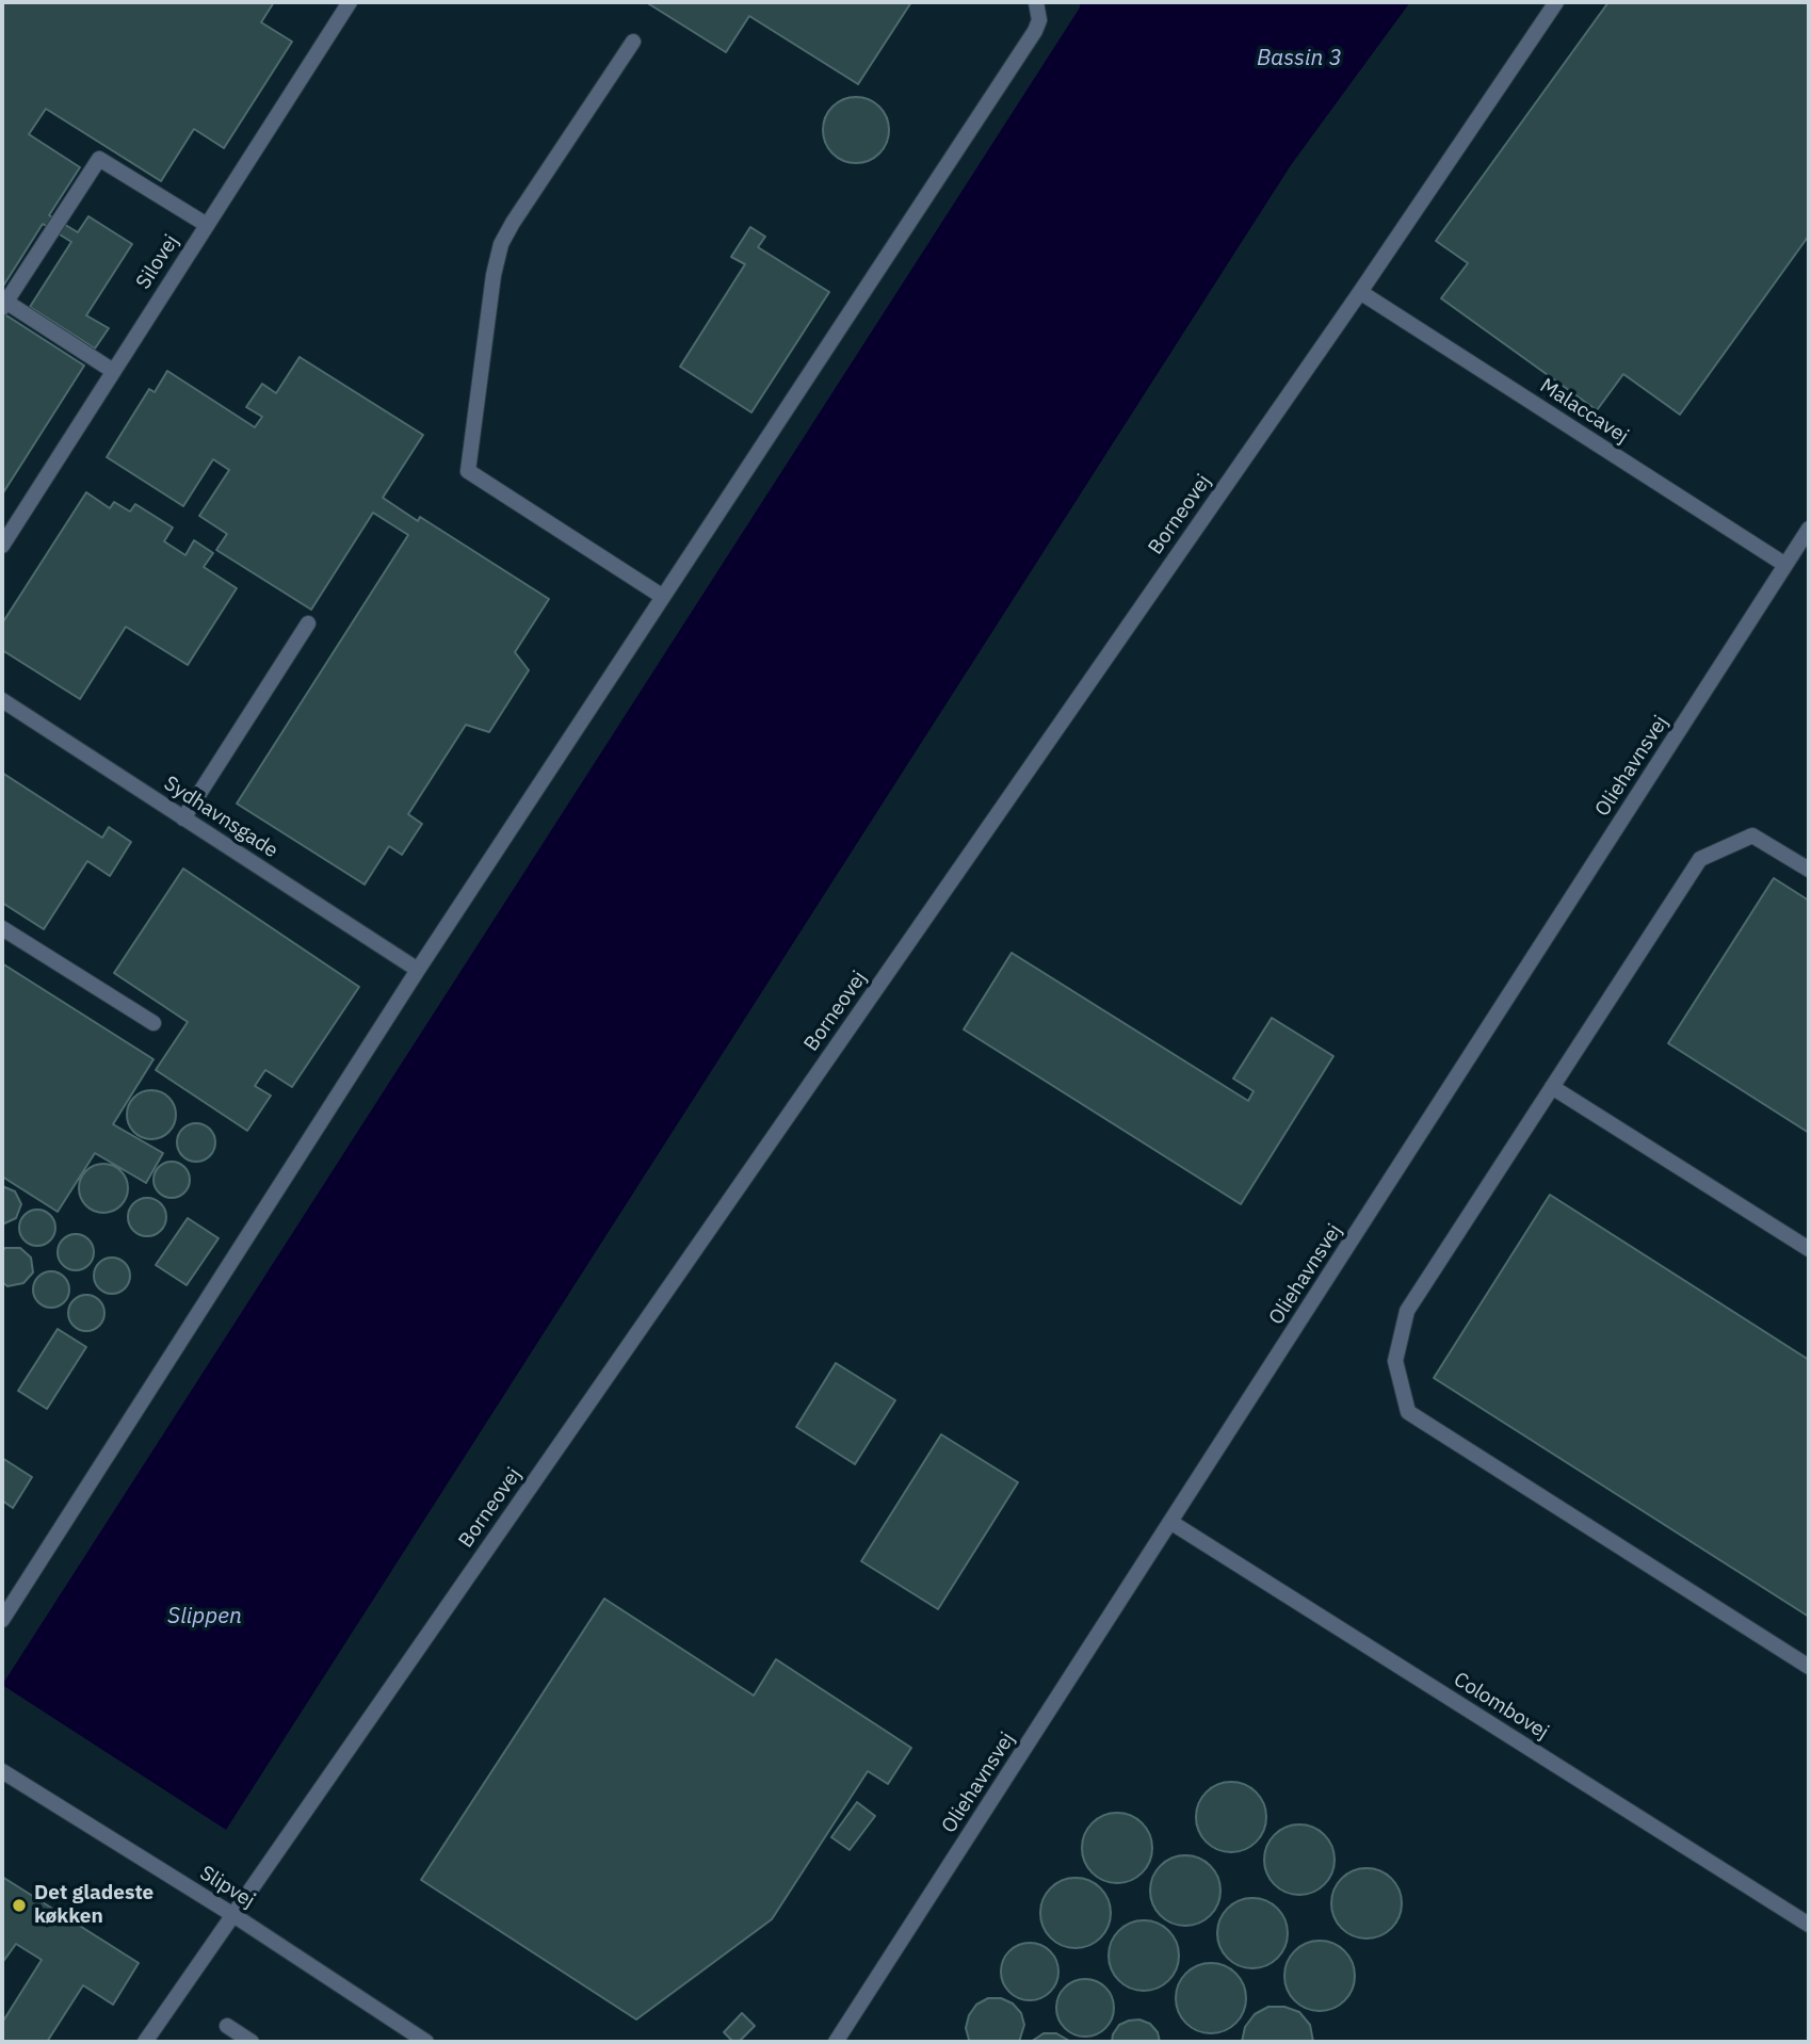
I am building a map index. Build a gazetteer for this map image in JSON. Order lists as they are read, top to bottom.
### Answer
{
  "streets": {
    "street": [
      "Silovej",
      "Malaccavej",
      "Borneovej",
      "Oliehavnsvej",
      "Sydhavnsgade",
      "Colombovej",
      "Slipvej"
    ]
  },
  "crossings": [
    ["Malaccavej", "Borneovej"],
    ["Malaccavej", "Oliehavnsvej"],
    ["Borneovej", "Slipvej"],
    ["Oliehavnsvej", "Colombovej"]
  ],
  "water": ["Bassin 3", "Slippen"],
  "places": ["Det gladeste køkken"]
}
